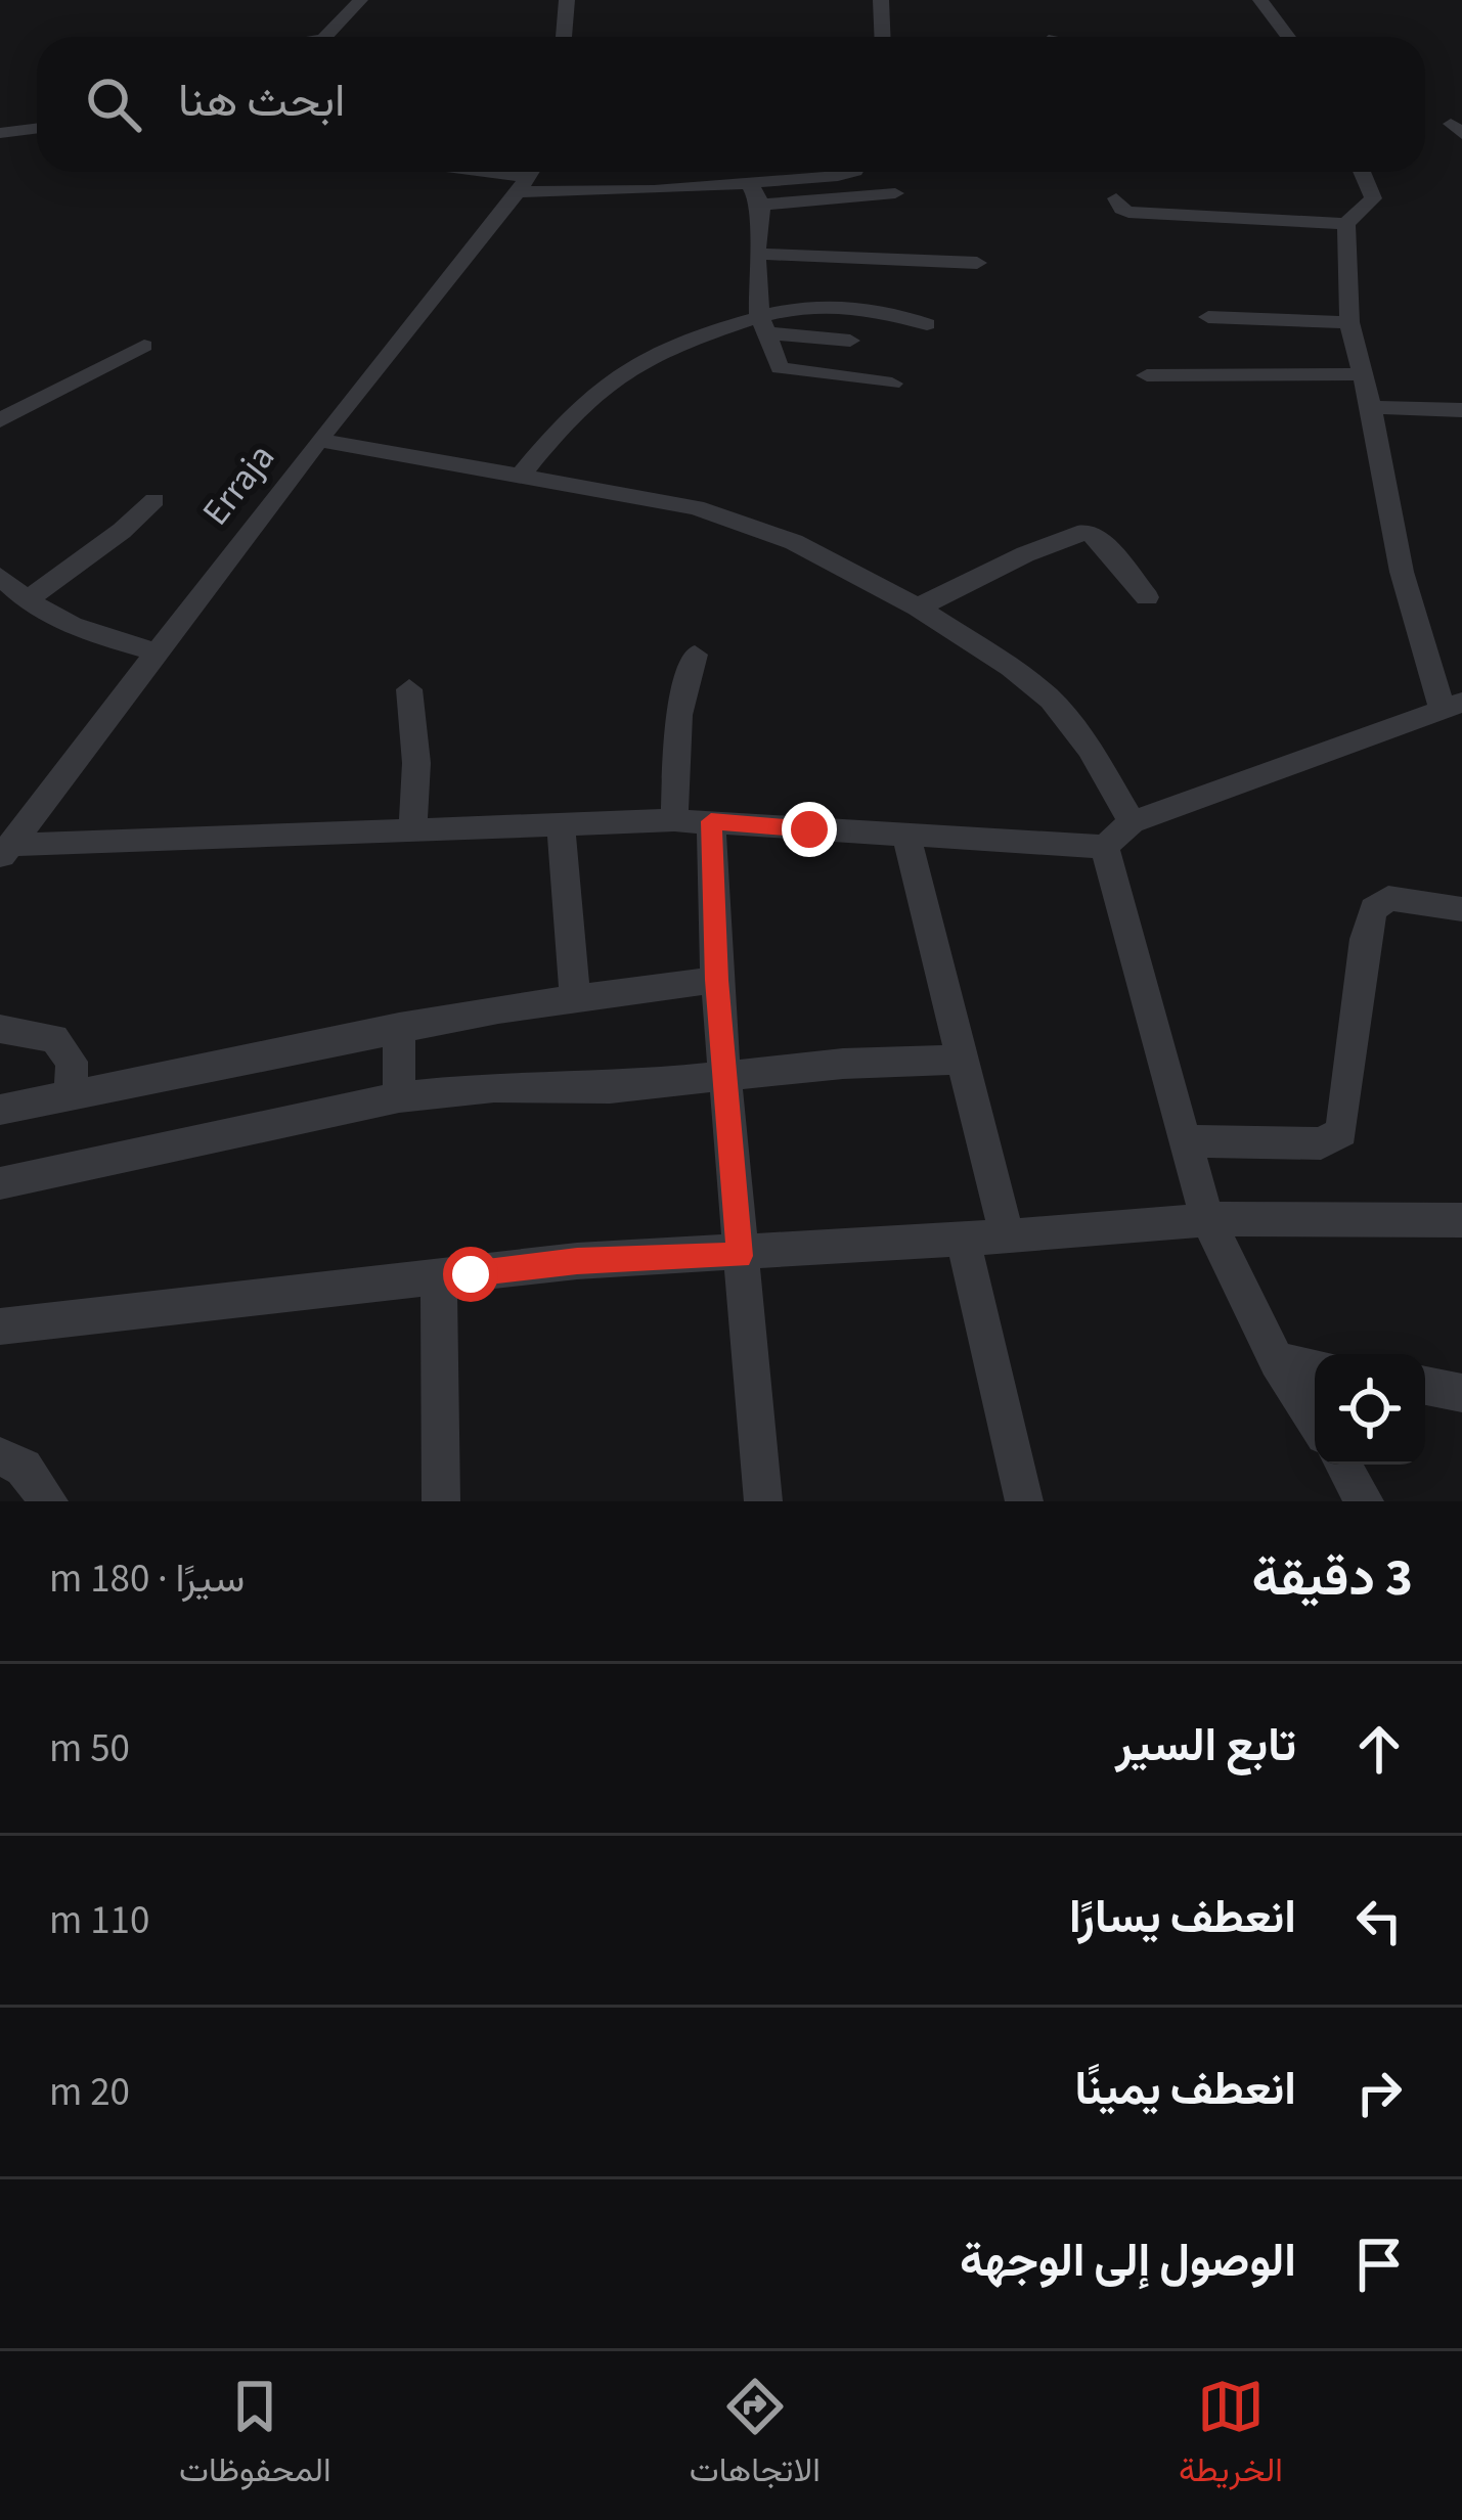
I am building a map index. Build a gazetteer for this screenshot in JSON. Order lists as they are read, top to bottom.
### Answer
{
  "streets": {
    "street": ["Erraja"]
  },
  "page": {
    "search": "ابحث هنا",
    "heading": ["3 دقيقة", "سيرًا · 180 m"],
    "list": [
      ["تابع السير", "50 m"],
      ["انعطف يسارًا", "110 m"],
      ["انعطف يمينًا", "20 m"],
      "الوصول إلى الوجهة"
    ],
    "nav": ["الخريطة", "الاتجاهات", "المحفوظات"]
  }
}
